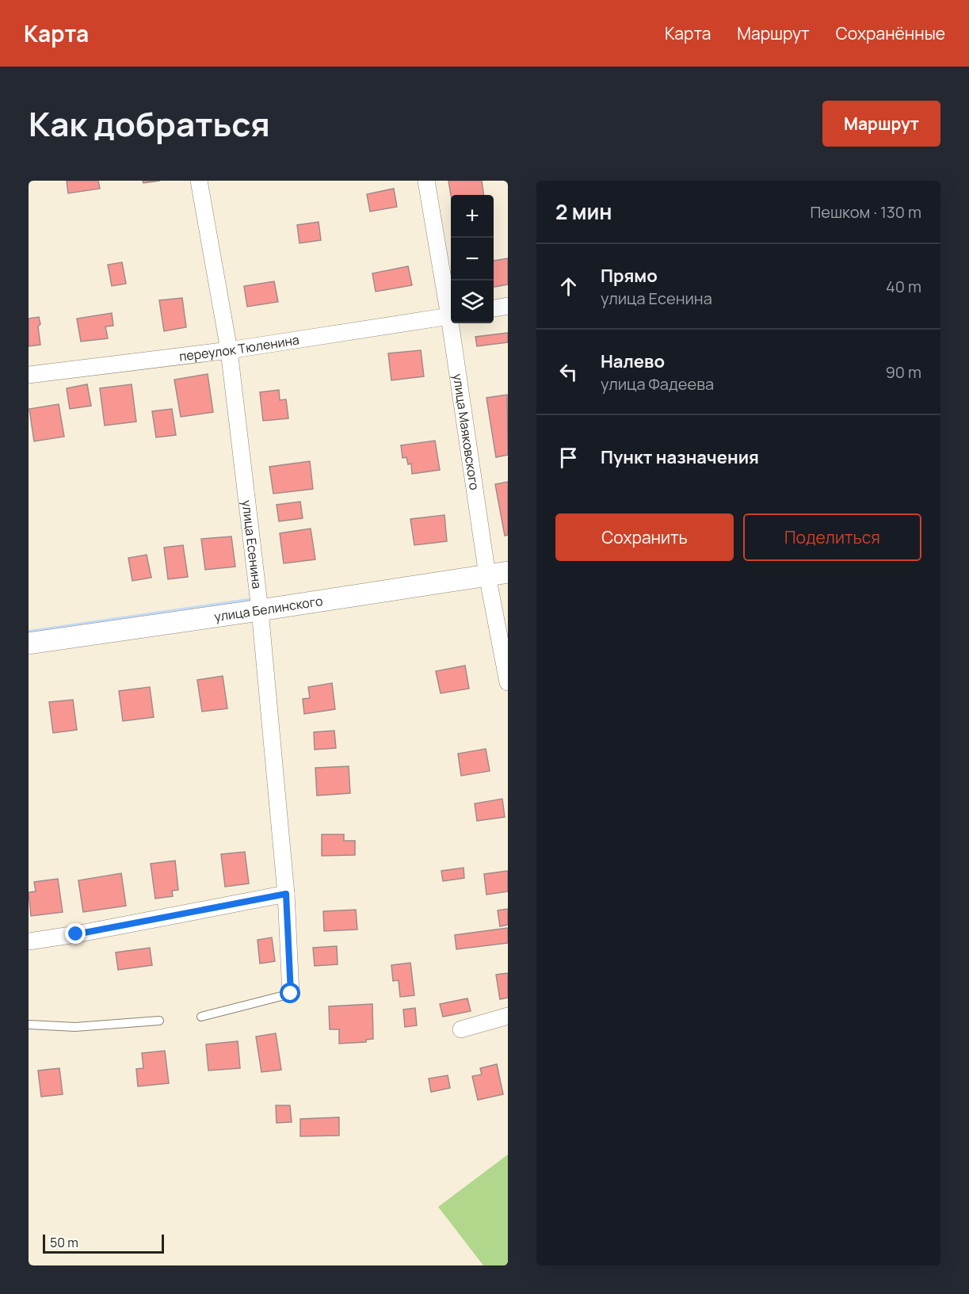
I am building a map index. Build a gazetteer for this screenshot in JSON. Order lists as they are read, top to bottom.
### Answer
{
  "streets": {
    "street": [
      "переулок Тюленина",
      "улица Маяковского",
      "улица Есенина",
      "улица Белинского"
    ]
  },
  "crossings": [
    ["переулок Тюленина", "улица Есенина"],
    ["улица Маяковского", "улица Белинского"],
    ["улица Есенина", "улица Белинского"]
  ],
  "scale_bar": "50 m",
  "page": {
    "header": "Карта",
    "nav": ["Карта", "Маршрут", "Сохранённые"],
    "title": "Как добраться",
    "buttons": [
      "Маршрут",
      ["Сохранить", "Поделиться"]
    ],
    "heading": ["2 мин", "Пешком · 130 m"],
    "map_buttons": ["+", "−"],
    "list": [
      ["Прямо", "улица Есенина", "40 m"],
      ["Налево", "улица Фадеева", "90 m"],
      "Пункт назначения"
    ],
    "scale": "50 m"
  }
}
